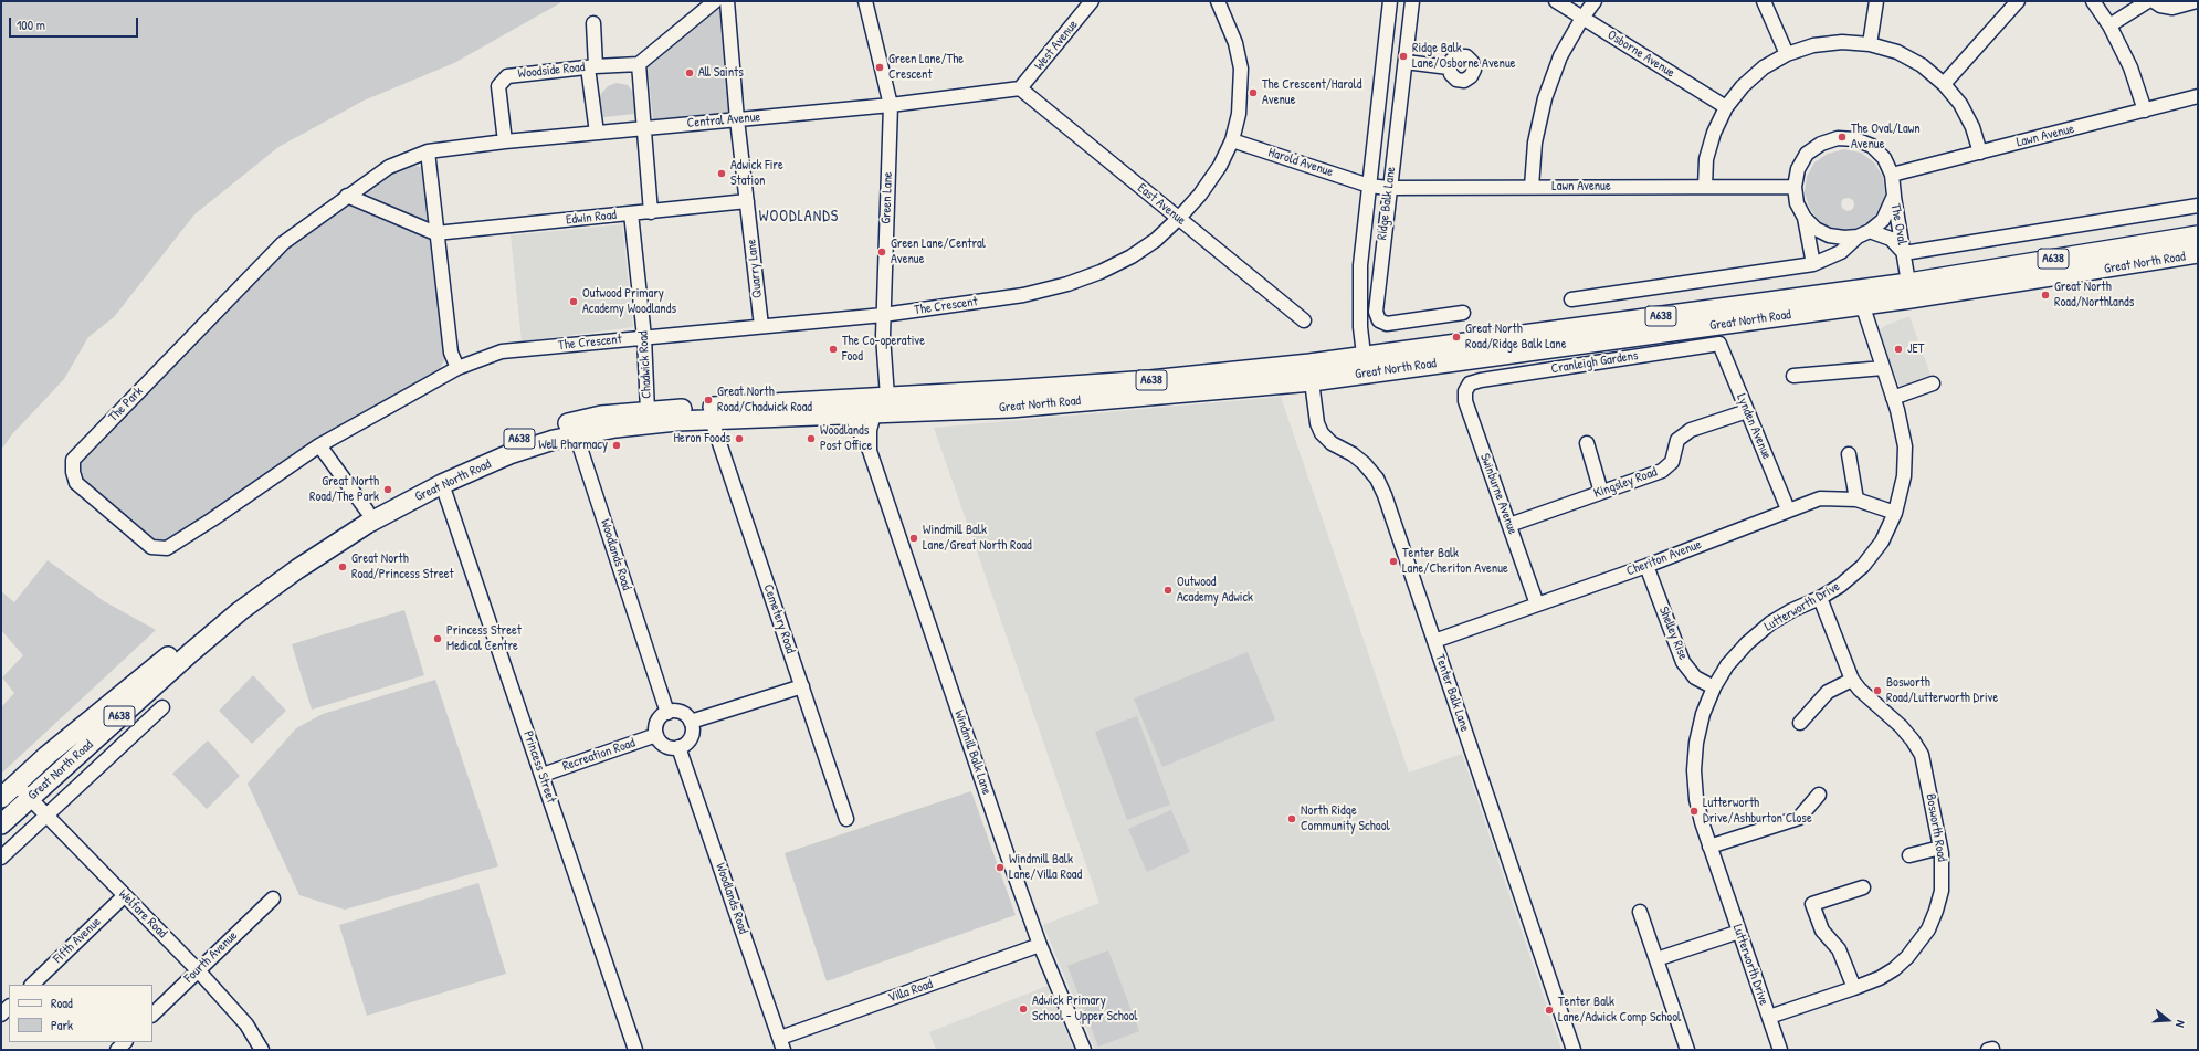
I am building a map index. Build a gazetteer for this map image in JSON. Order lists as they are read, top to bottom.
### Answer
{
  "streets": {
    "highway": ["A638", "Great North Road"],
    "street": [
      "West Avenue",
      "Osborne Avenue",
      "Woodside Road",
      "Central Avenue",
      "Lawn Avenue",
      "Harold Avenue",
      "Green Lane",
      "Ridge Balk Lane",
      "East Avenue",
      "Edwin Road",
      "The Oval",
      "Quarry Lane",
      "The Crescent",
      "Cranleigh Gardens",
      "Chadwick Road",
      "The Park",
      "Lynden Avenue",
      "Kingsley Road",
      "Swinburne Avenue",
      "Woodlands Road",
      "Cheriton Avenue",
      "Lutterworth Drive",
      "Cemetery Road",
      "Shelley Rise",
      "Tenter Balk Lane",
      "Windmill Balk Lane",
      "Recreation Road",
      "Princess Street",
      "Bosworth Road",
      "Welfare Road",
      "Fifth Avenue",
      "Fourth Avenue",
      "Villa Road"
    ]
  },
  "crossings": [
    ["West Avenue", "Central Avenue"],
    ["West Avenue", "East Avenue"],
    ["Woodside Road", "Central Avenue"],
    ["Central Avenue", "Green Lane"],
    ["Central Avenue", "East Avenue"],
    ["Central Avenue", "Quarry Lane"],
    ["Central Avenue", "The Park"],
    ["Lawn Avenue", "Harold Avenue"],
    ["Lawn Avenue", "Ridge Balk Lane"],
    ["Lawn Avenue", "The Oval"],
    ["Harold Avenue", "Ridge Balk Lane"],
    ["Harold Avenue", "The Crescent"],
    ["Green Lane", "Great North Road"],
    ["Green Lane", "The Crescent"],
    ["Ridge Balk Lane", "Great North Road"],
    ["East Avenue", "The Crescent"],
    ["Edwin Road", "Quarry Lane"],
    ["Edwin Road", "Chadwick Road"],
    ["The Oval", "Great North Road"],
    ["Great North Road", "Chadwick Road"],
    ["Great North Road", "Woodlands Road"],
    ["Great North Road", "Lutterworth Drive"],
    ["Great North Road", "Cemetery Road"],
    ["Great North Road", "Tenter Balk Lane"],
    ["Great North Road", "Windmill Balk Lane"],
    ["Great North Road", "Princess Street"],
    ["Great North Road", "Welfare Road"],
    ["Quarry Lane", "The Crescent"],
    ["The Crescent", "Chadwick Road"],
    ["The Crescent", "The Park"],
    ["Cranleigh Gardens", "Lynden Avenue"],
    ["Cranleigh Gardens", "Swinburne Avenue"],
    ["Lynden Avenue", "Kingsley Road"],
    ["Lynden Avenue", "Cheriton Avenue"],
    ["Kingsley Road", "Swinburne Avenue"],
    ["Swinburne Avenue", "Cheriton Avenue"],
    ["Woodlands Road", "Recreation Road"],
    ["Woodlands Road", "Villa Road"],
    ["Cheriton Avenue", "Lutterworth Drive"],
    ["Cheriton Avenue", "Shelley Rise"],
    ["Cheriton Avenue", "Tenter Balk Lane"],
    ["Lutterworth Drive", "Shelley Rise"],
    ["Lutterworth Drive", "Bosworth Road"],
    ["Windmill Balk Lane", "Villa Road"],
    ["Recreation Road", "Princess Street"],
    ["Welfare Road", "Fifth Avenue"],
    ["Welfare Road", "Fourth Avenue"]
  ],
  "districts": ["WOODLANDS"],
  "places": [
    "Ridge Balk Lane/Osborne Avenue",
    "Green Lane/The Crescent",
    "All Saints",
    "The Crescent/Harold Avenue",
    "The Oval/Lawn Avenue",
    "Adwick Fire Station",
    "Green Lane/Central Avenue",
    "Great North Road/Northlands",
    "Outwood Primary Academy Woodlands",
    "Great North Road/Ridge Balk Lane",
    "The Co-operative Food",
    "JET",
    "Great North Road/Chadwick Road",
    "Heron Foods",
    "Woodlands Post Office",
    "Well Pharmacy",
    "Great North Road/The Park",
    "Windmill Balk Lane/Great North Road",
    "Tenter Balk Lane/Cheriton Avenue",
    "Great North Road/Princess Street",
    "Outwood Academy Adwick",
    "Princess Street Medical Centre",
    "Bosworth Road/Lutterworth Drive",
    "Lutterworth Drive/Ashburton Close",
    "North Ridge Community School",
    "Windmill Balk Lane/Villa Road",
    "Adwick Primary School - Upper School",
    "Tenter Balk Lane/Adwick Comp School"
  ],
  "legend": ["Road", "Park"],
  "scale_bar": "100 m",
  "north": "right"
}
